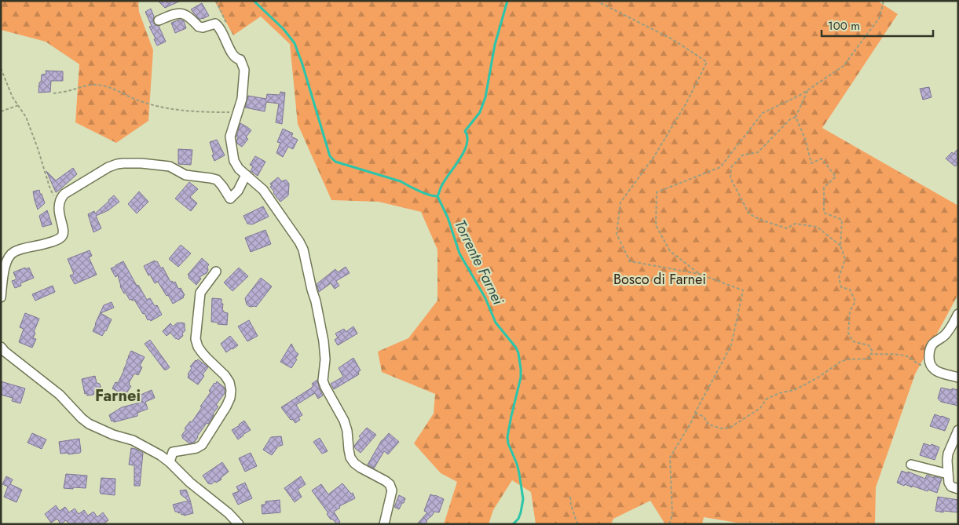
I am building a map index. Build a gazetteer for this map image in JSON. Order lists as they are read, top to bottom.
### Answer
{
  "districts": ["Farnei"],
  "water": ["Torrente Farnei"],
  "parks": ["Bosco di Farnei"],
  "scale_bar": "100 m"
}
